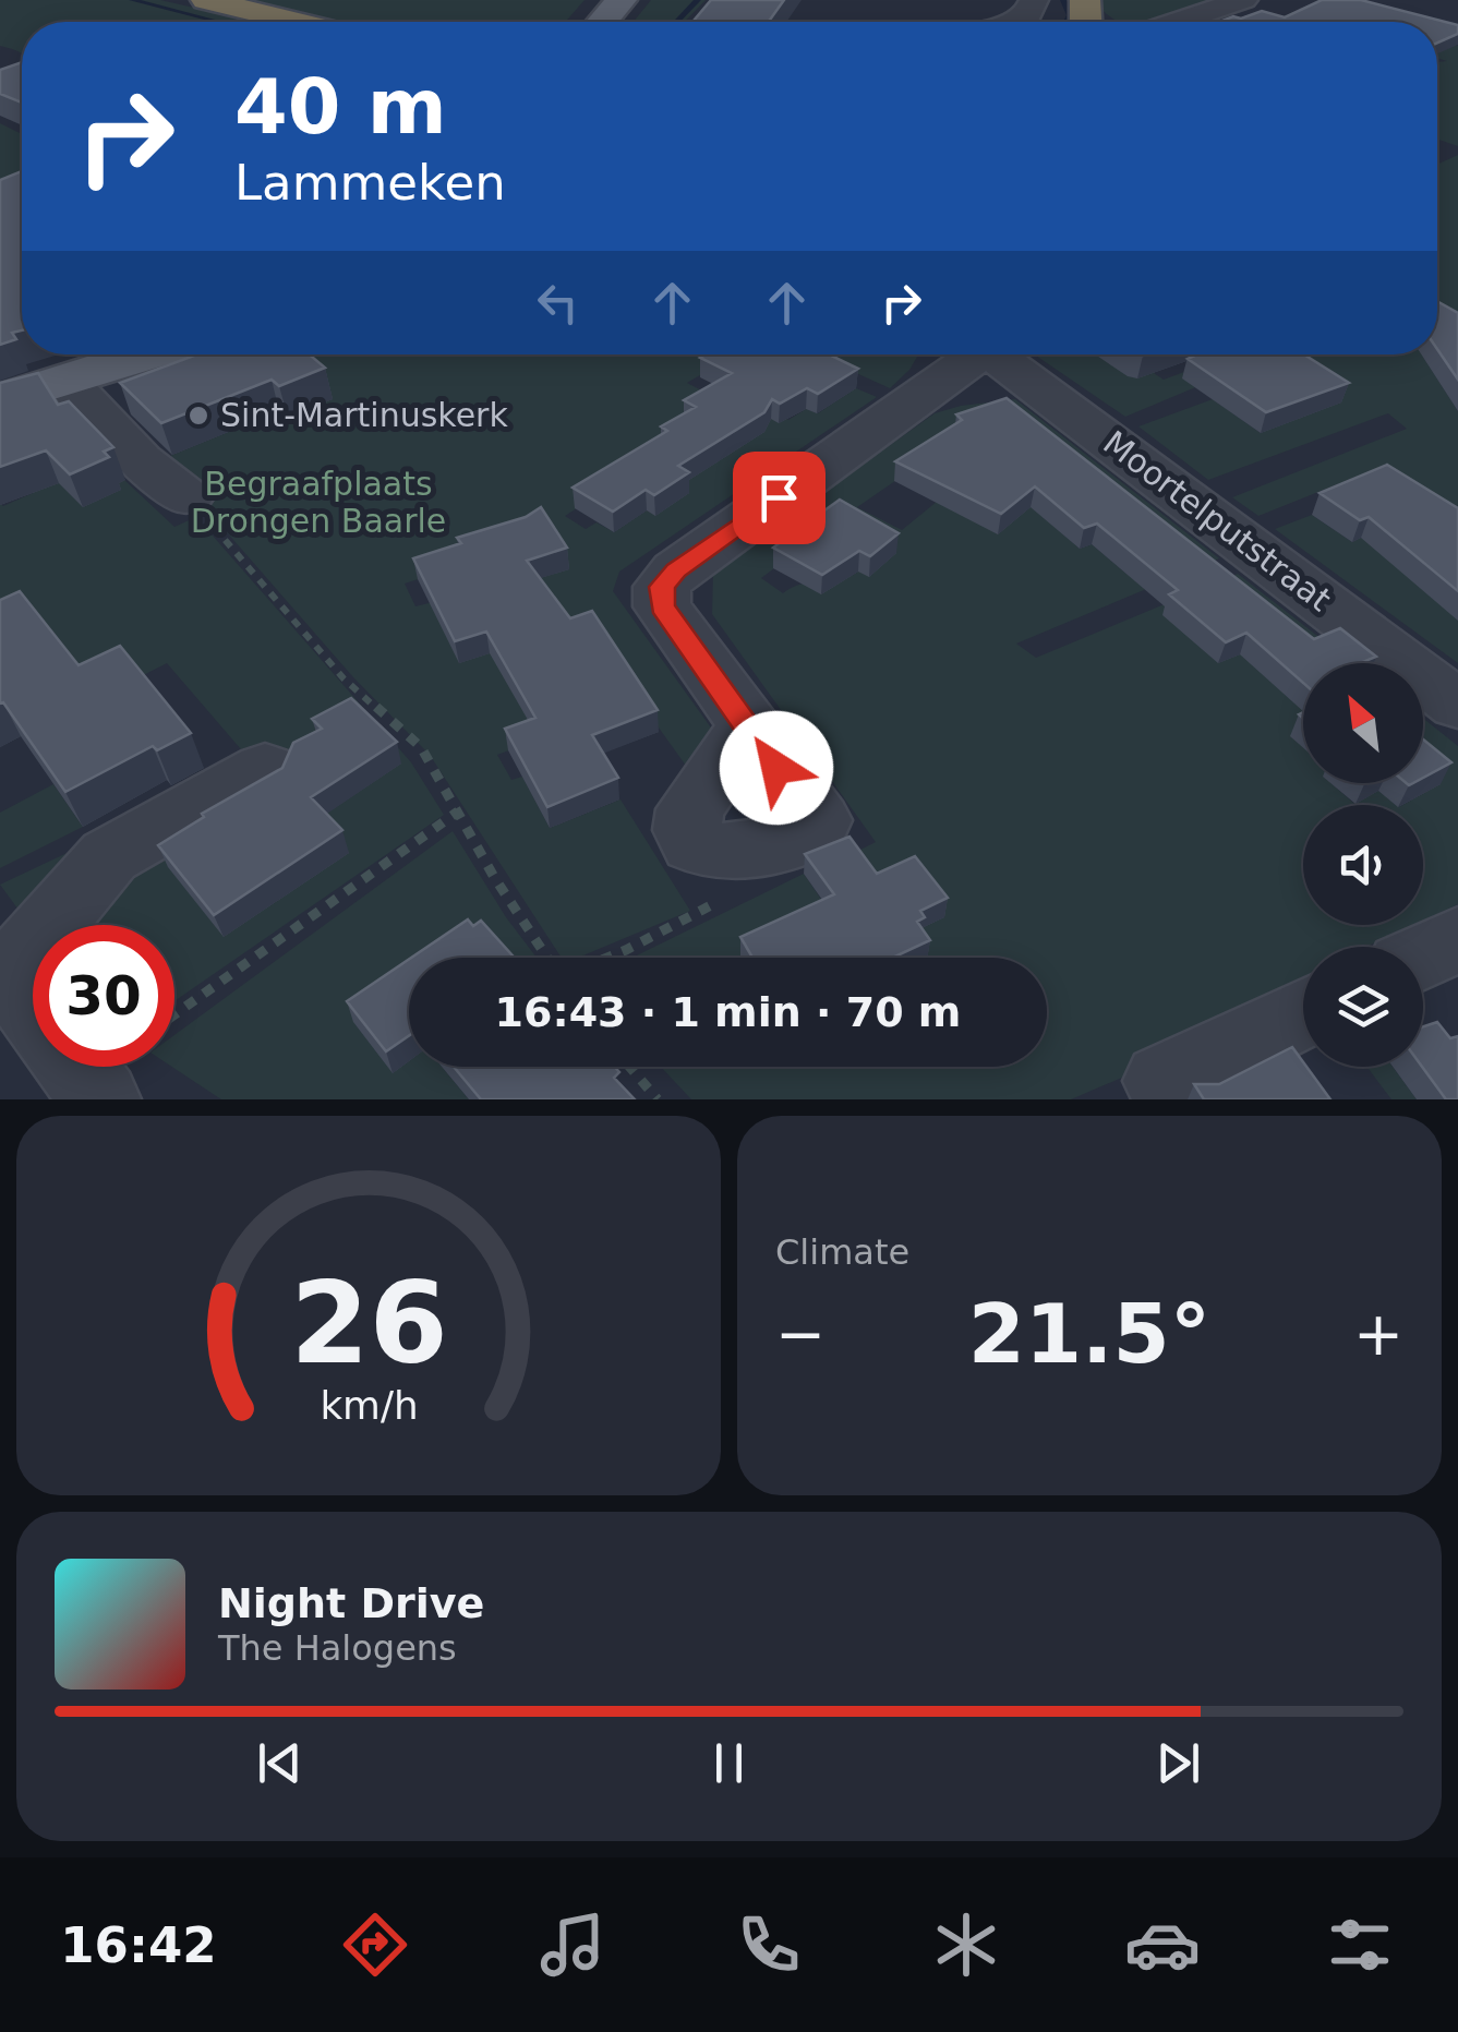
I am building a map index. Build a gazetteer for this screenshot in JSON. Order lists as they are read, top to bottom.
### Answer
{
  "streets": {
    "street": ["Moortelputstraat"]
  },
  "parks": ["Begraafplaats Drongen Baarle"],
  "places": ["Sint-Martinuskerk"],
  "north": "top left",
  "page": {
    "turn": ["40 m", "Lammeken"],
    "limit": "30",
    "trip": "16:43 · 1 min · 70 m",
    "tile": "Climate",
    "heat": ["−", "21.5°", "+"],
    "song": ["Night Drive", "The Halogens"],
    "tabs": "16:42",
    "gauge": ["26", "km/h"]
  }
}
